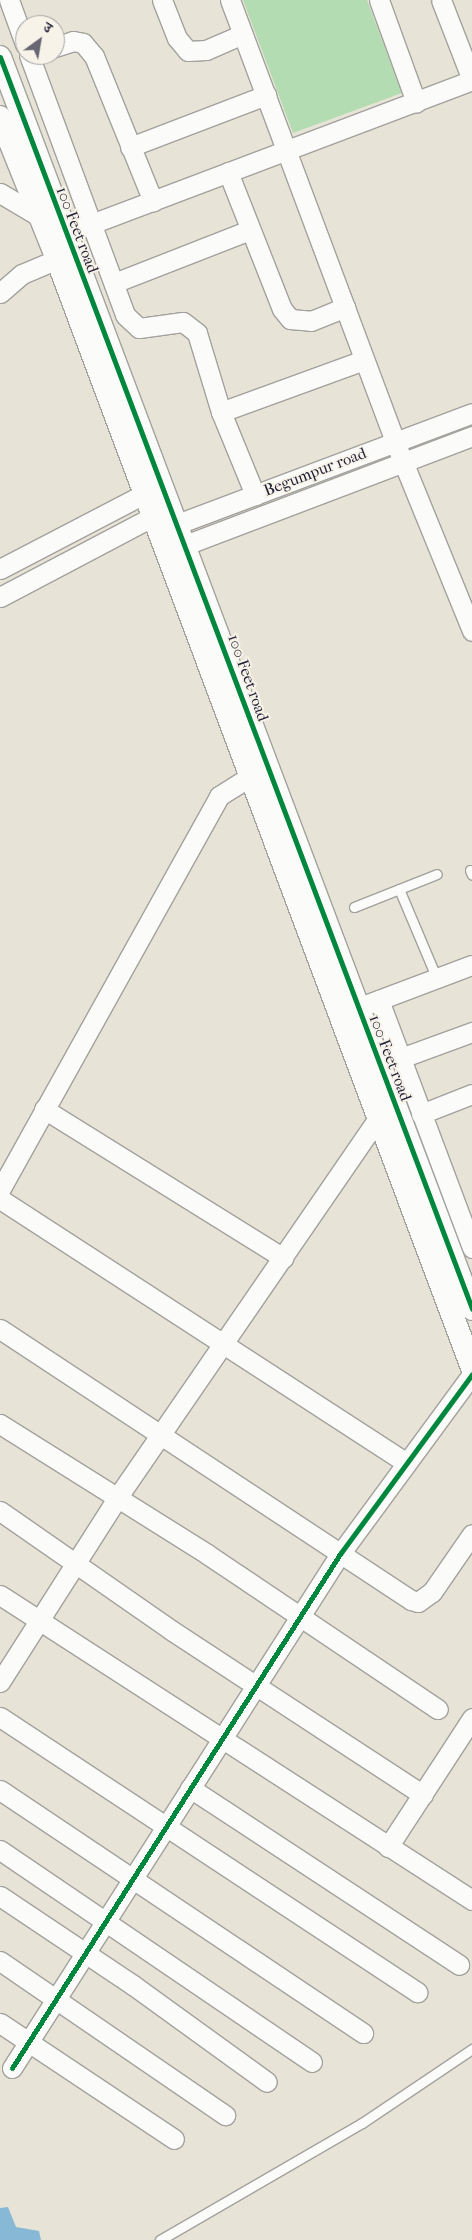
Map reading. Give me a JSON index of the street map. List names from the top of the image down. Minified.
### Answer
{"streets":{"street":["100 Feet road","Begumpur road"]},"crossings":[["100 Feet road","Begumpur road"]],"north":"top right"}
